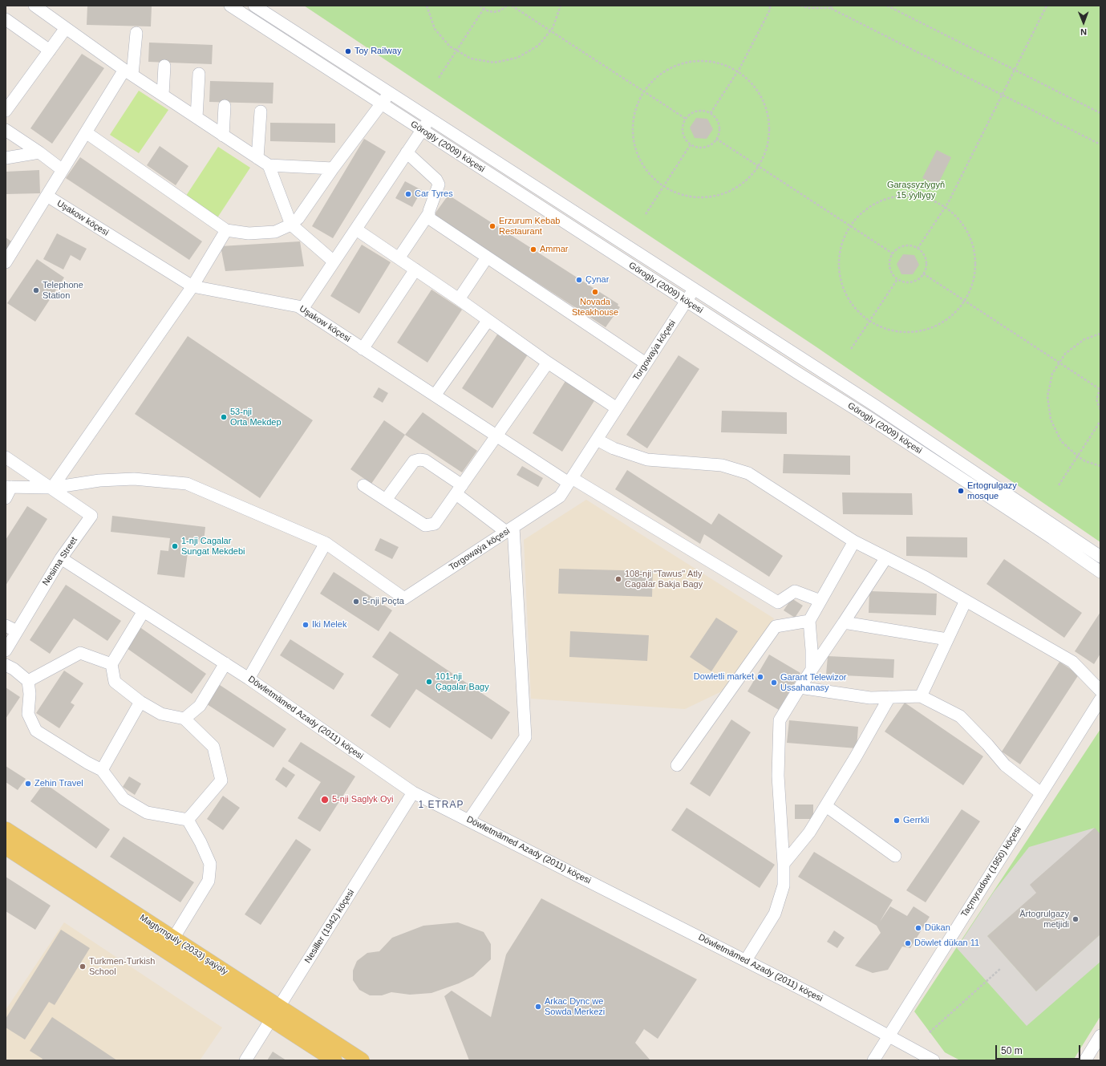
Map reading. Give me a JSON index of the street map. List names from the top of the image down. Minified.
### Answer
{"streets":{"main road":["Magtymguly (2033) şaýoly"],"street":["Görogly (2009) köçesi","Uşakow köçesi","Torgowaýa köçesi","Nesima Street","Döwletmämed Azady (2011) köçesi","Taçmyradow (1950) köçesi","Nesiller (1942) köçesi"]},"crossings":[["Görogly (2009) köçesi","Torgowaýa köçesi"],["Uşakow köçesi","Torgowaýa köçesi"],["Nesima Street","Döwletmämed Azady (2011) köçesi"],["Döwletmämed Azady (2011) köçesi","Taçmyradow (1950) köçesi"],["Döwletmämed Azady (2011) köçesi","Nesiller (1942) köçesi"],["Nesiller (1942) köçesi","Magtymguly (2033) şaýoly"]],"districts":["1 ETRAP"],"parks":["Garaşsyzlygyň 15 ýyllygy"],"places":["Toy Railway","Car Tyres","Erzurum Kebab Restaurant","Ammar","Çynar","Telephone Station","Novada Steakhouse","53-nji Orta Mekdep","Ertogrulgazy mosque","1-nji Cagalar Sungat Mekdebi","108-nji \"Tawus\" Atly Cagalar Bakja Bagy","5-nji Poçta","Iki Melek","Dowletli market","101-nji Çagalar Bagy","Garant Telewizor Ussahanasy","Zehin Travel","5-nji Saglyk Oyi","Gerrkli","Ärtogrulgazy metjidi","Dükan","Döwlet dükan 11","Turkmen-Turkish School","Arkac Dync we Sowda Merkezi"],"scale_bar":"50 m","north":"bottom"}
